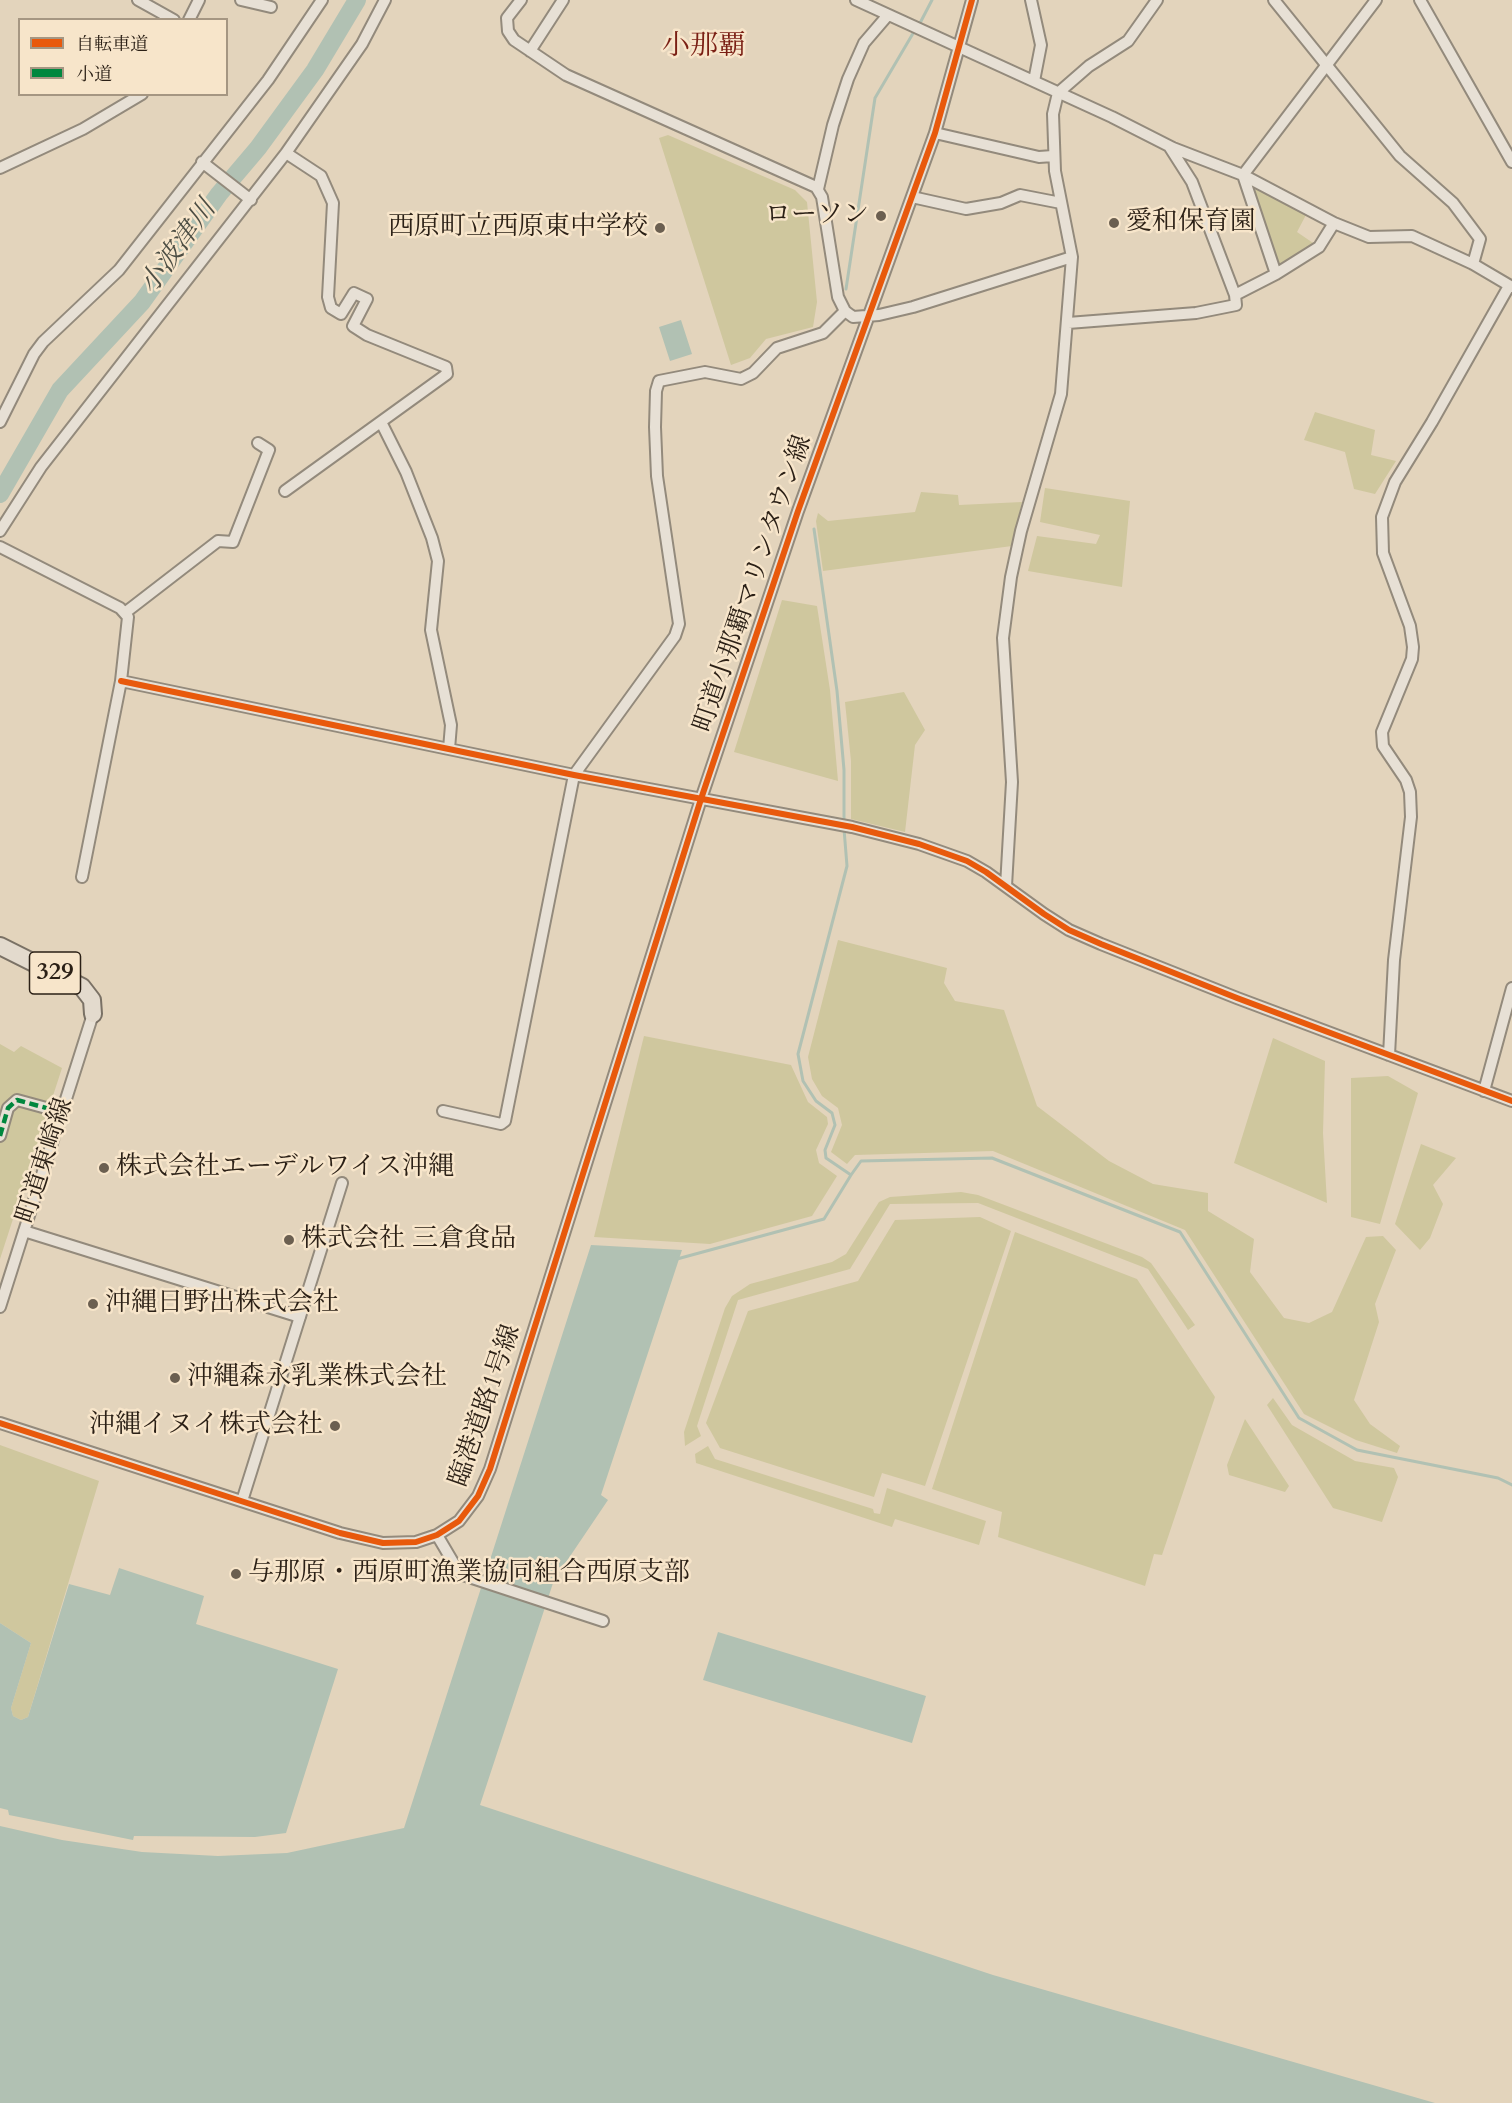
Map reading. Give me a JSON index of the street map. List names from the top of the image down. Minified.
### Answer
{"streets":{"highway":["329"],"street":["町道小那覇マリンタウン線","町道東崎線","臨港道路1号線"]},"crossings":[["町道小那覇マリンタウン線","臨港道路1号線"],["329","町道東崎線"]],"districts":["小那覇"],"water":["小波津川"],"places":["ローソン","愛和保育園","西原町立西原東中学校","株式会社エーデルワイス沖縄","株式会社 三倉食品","沖縄日野出株式会社","沖縄森永乳業株式会社","沖縄イヌイ株式会社","与那原・西原町漁業協同組合西原支部"],"legend":["自転車道","小道"]}
